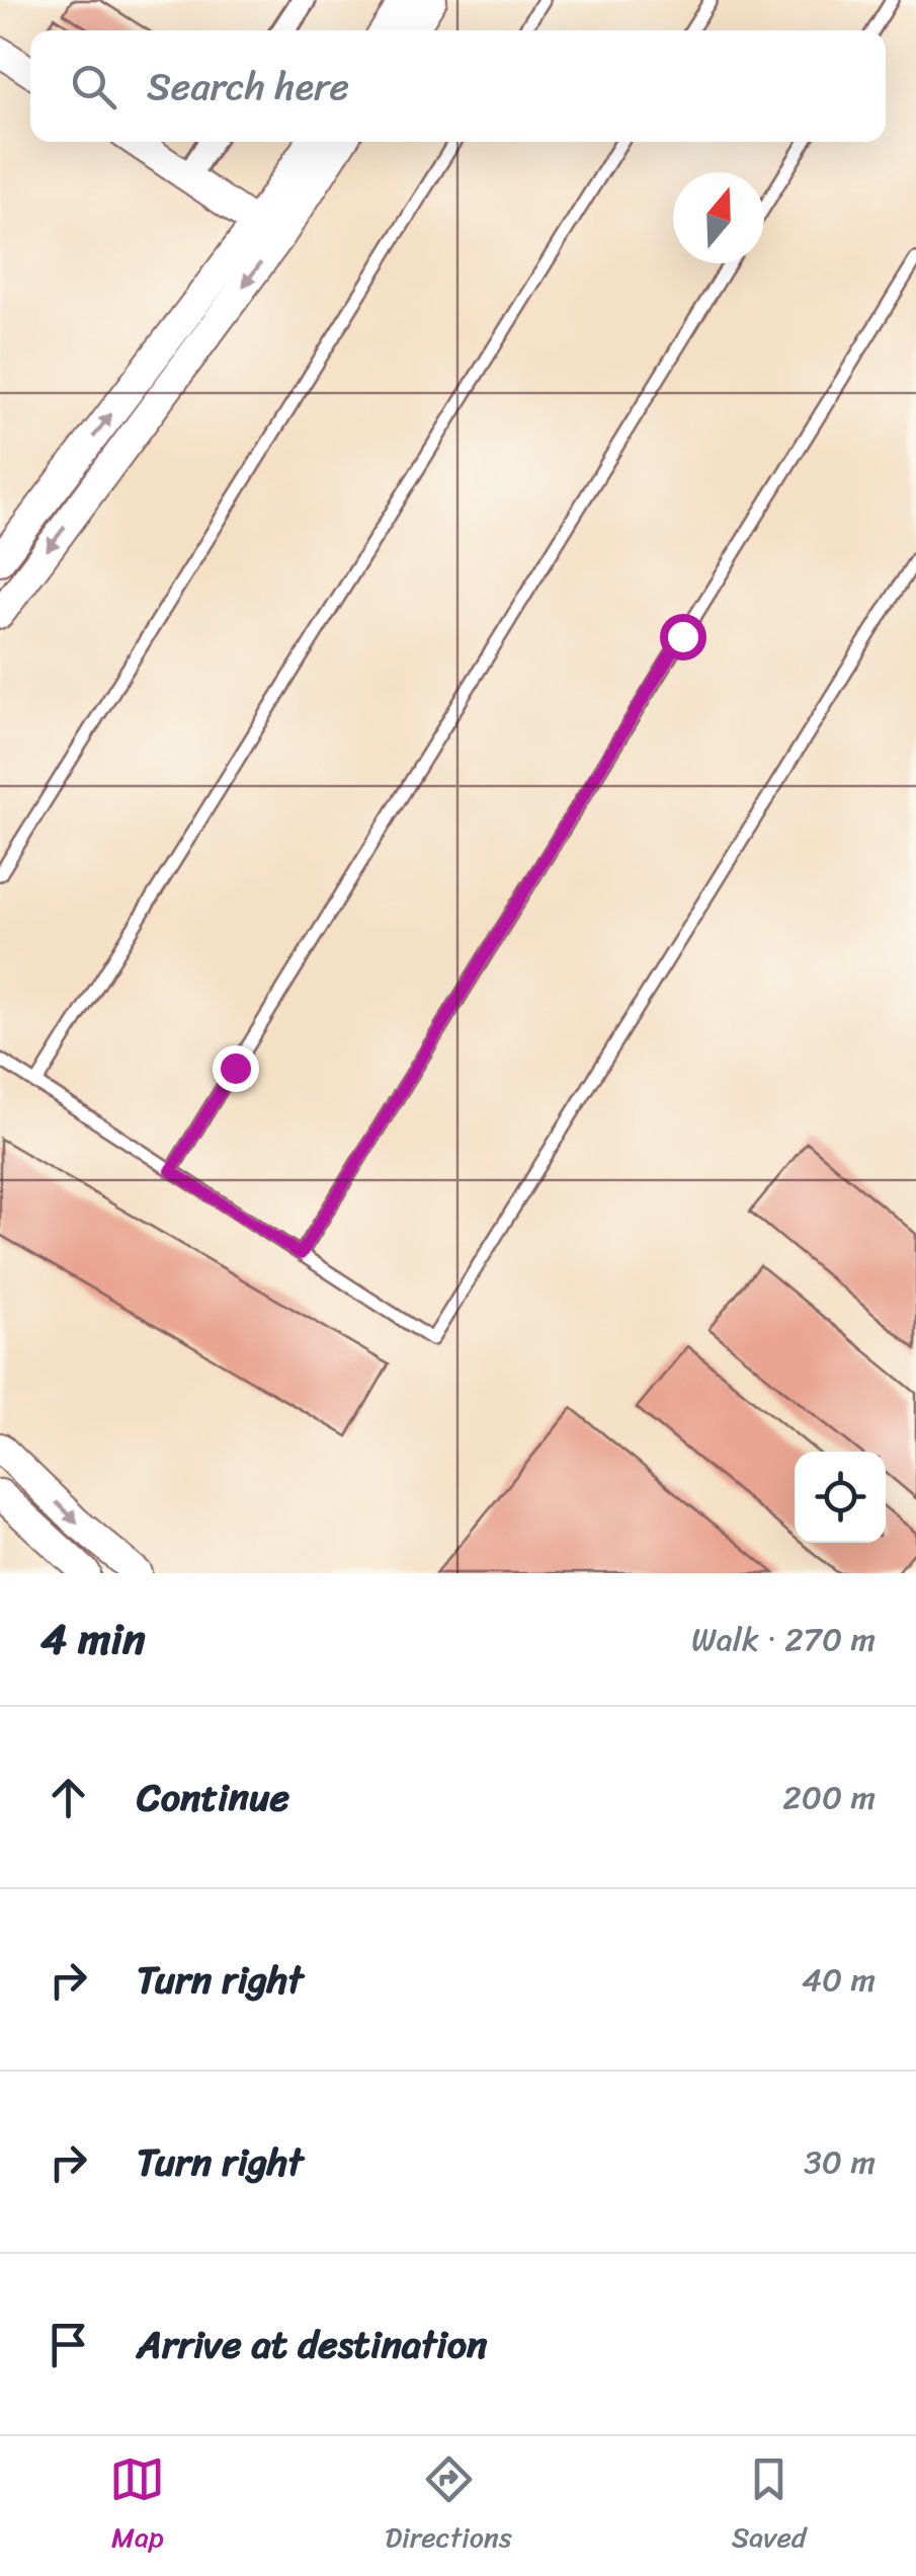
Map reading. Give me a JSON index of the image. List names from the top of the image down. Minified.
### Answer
{"north":"top","page":{"search":"Search here","heading":["4 min","Walk · 270 m"],"list":[["Continue","200 m"],["Turn right","40 m"],["Turn right","30 m"],"Arrive at destination"],"nav":["Map","Directions","Saved"]}}
